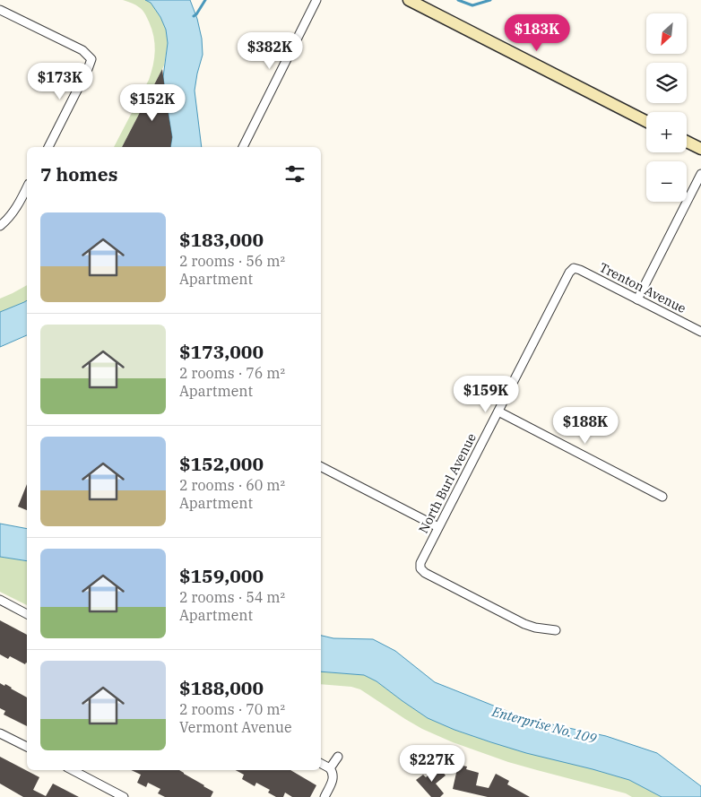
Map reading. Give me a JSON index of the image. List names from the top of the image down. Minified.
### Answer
{"streets":{"street":["Trenton Avenue","North Burl Avenue"]},"crossings":[["Trenton Avenue","North Burl Avenue"]],"water":["Enterprise No. 109"],"north":"bottom left","page":{"map_buttons":["+","−"],"price":["$183K","$382K","$173K","$152K","$159K","$188K","$227K"],"heading":"7 homes","list":[{"name":"$183,000","note":"2 rooms · 56 m² · Apartment"},{"name":"$173,000","note":"2 rooms · 76 m² · Apartment"},{"name":"$152,000","note":"2 rooms · 60 m² · Apartment"},{"name":"$159,000","note":"2 rooms · 54 m² · Apartment"},{"name":"$188,000","note":"2 rooms · 70 m² · Vermont Avenue"}]}}
